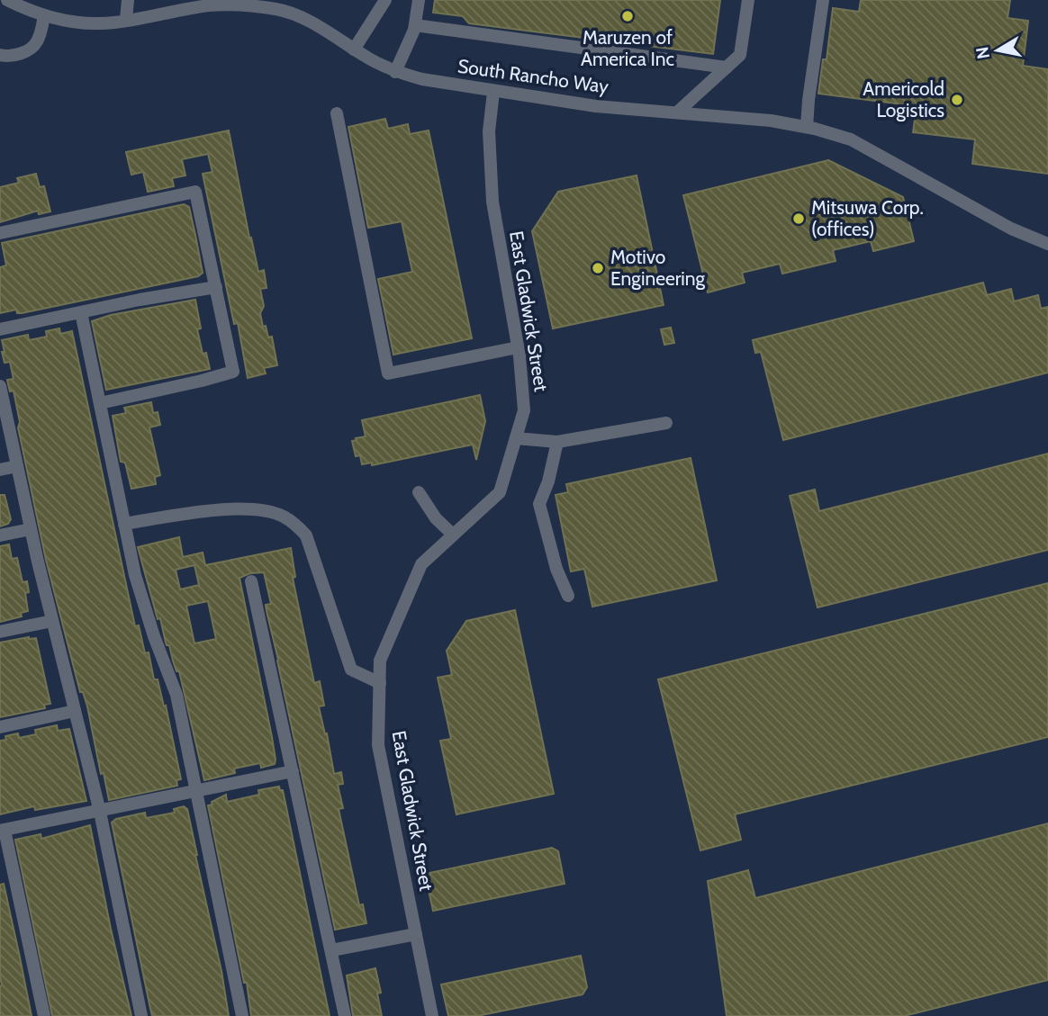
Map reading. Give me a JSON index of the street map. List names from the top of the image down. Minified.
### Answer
{"streets":{"street":["South Rancho Way","East Gladwick Street"]},"crossings":[["South Rancho Way","East Gladwick Street"]],"places":["Maruzen of America Inc","Americold Logistics","Mitsuwa Corp. (offices)","Motivo Engineering"],"north":"left"}
